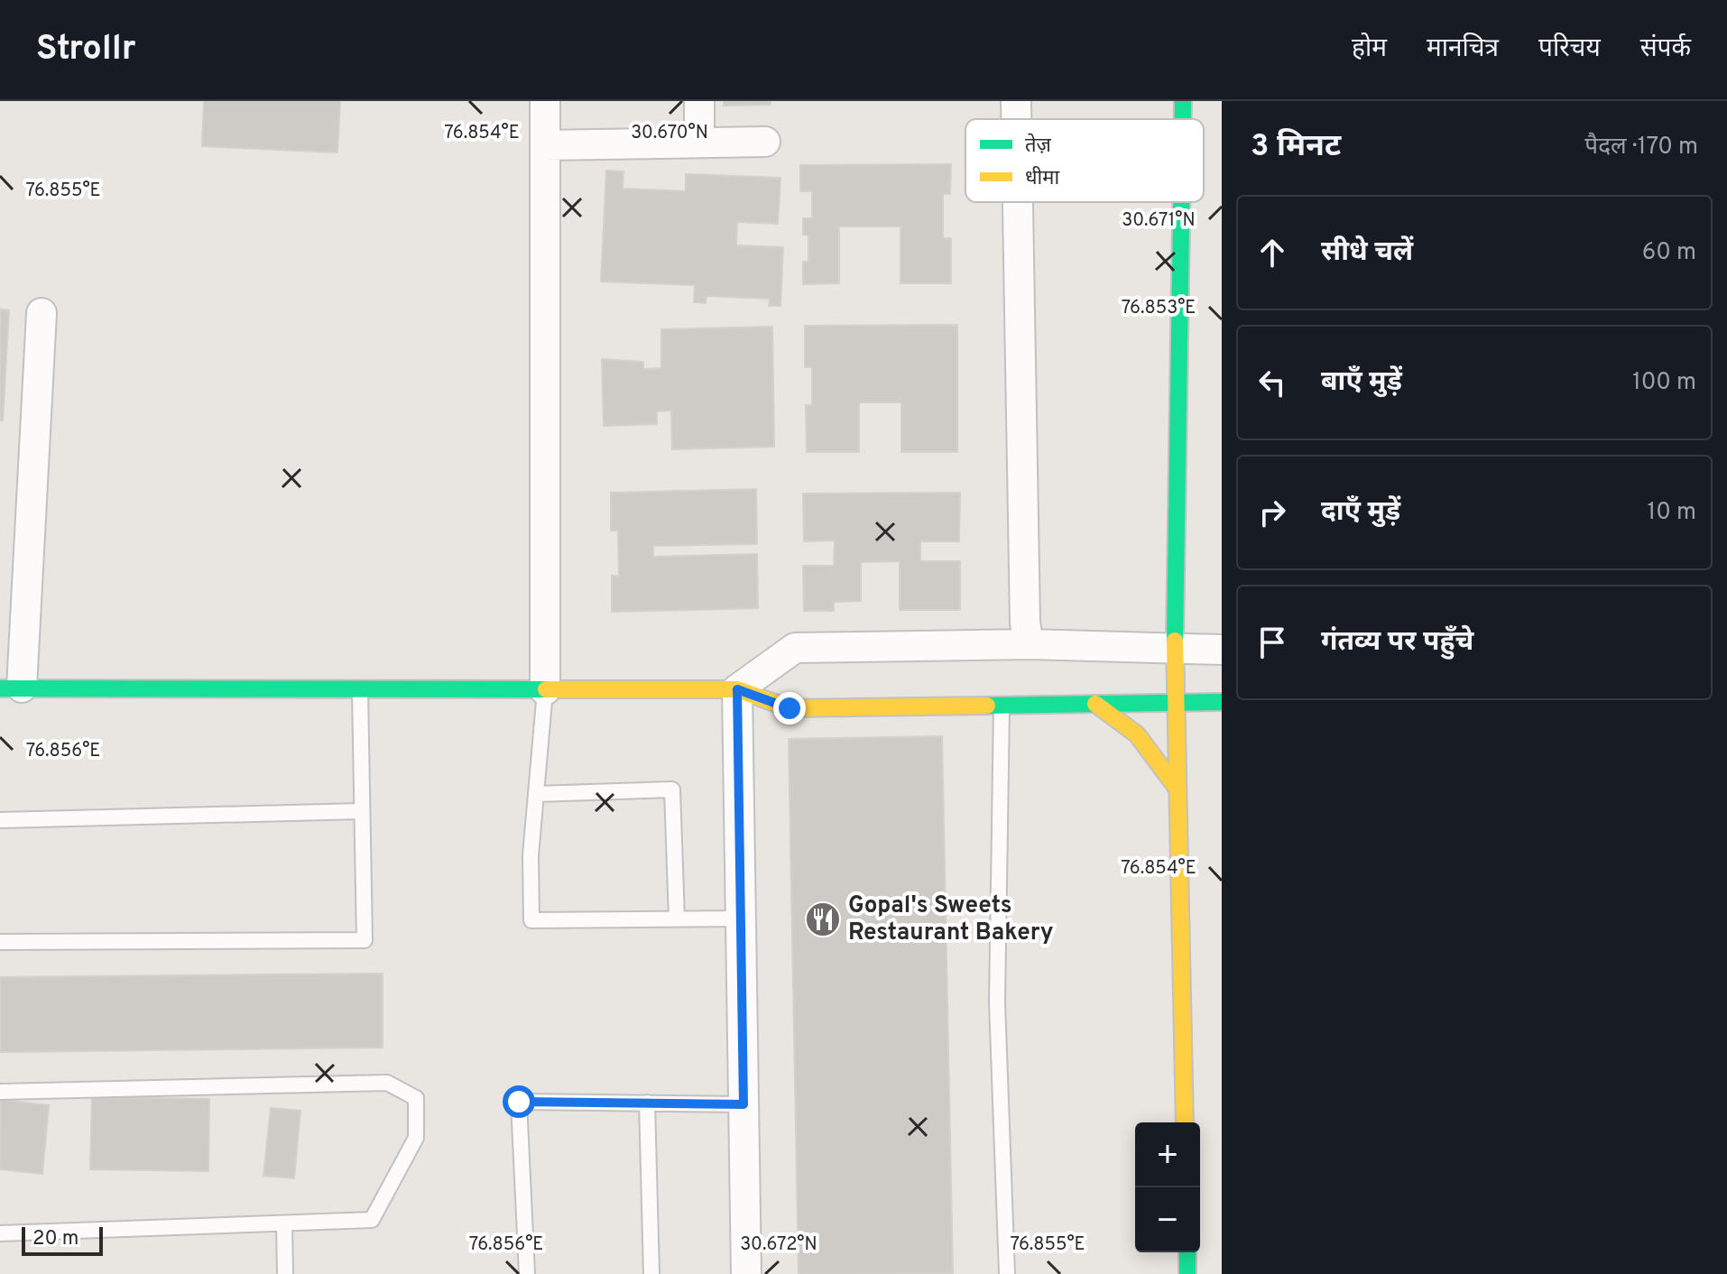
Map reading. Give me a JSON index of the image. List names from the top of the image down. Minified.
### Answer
{"places":{"restaurant":["Gopal's Sweets Restaurant Bakery"]},"legend":["तेज़","धीमा"],"scale_bar":"20 m","page":{"header":"Strollr","nav":["होम","मानचित्र","परिचय","संपर्क"],"heading":["3 मिनट","पैदल · 170 m"],"list":[["सीधे चलें","60 m"],["बाएँ मुड़ें","100 m"],["दाएँ मुड़ें","10 m"],"गंतव्य पर पहुँचे"],"map_buttons":["+","−"],"scale":"20 m"},"coordinates":["30.670°N","76.854°E","76.855°E","30.671°N","76.853°E","76.856°E","30.672°N"]}
